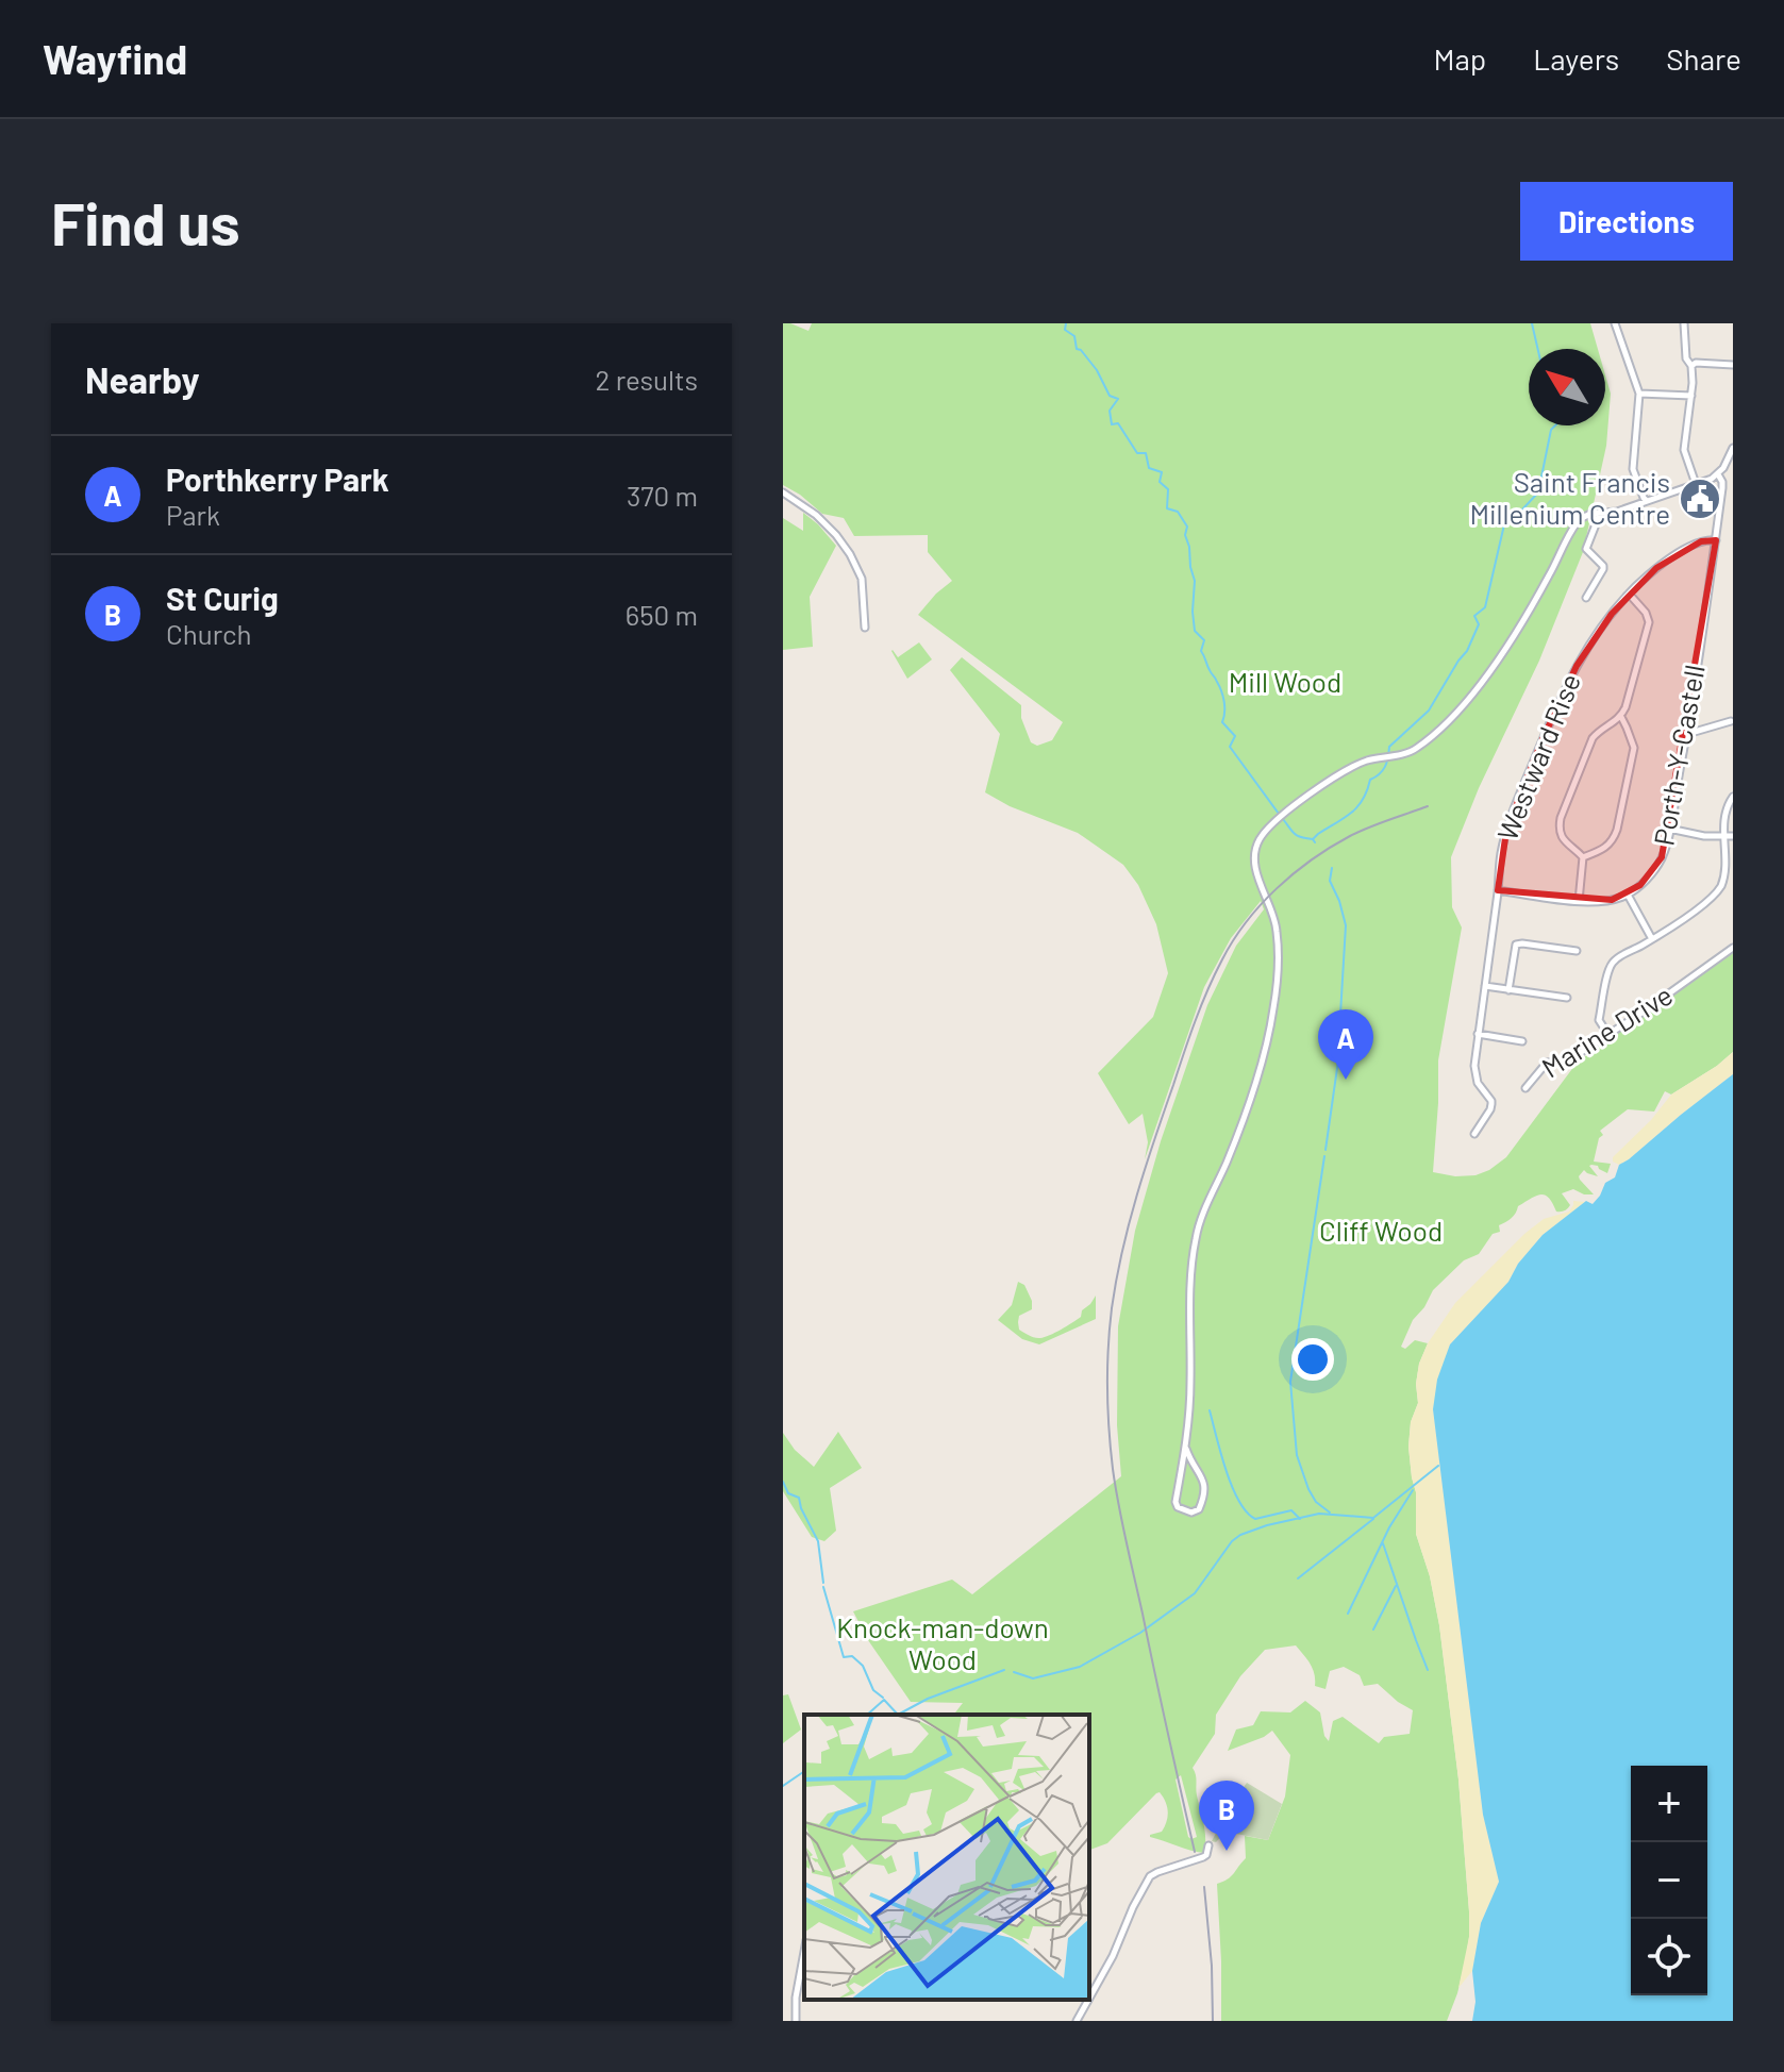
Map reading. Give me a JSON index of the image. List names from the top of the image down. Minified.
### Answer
{"streets":{"street":["Porth-Y-Castell","Westward Rise","Marine Drive"]},"crossings":[["Porth-Y-Castell","Westward Rise"]],"parks":["Mill Wood","Cliff Wood","Knock-man-down Wood"],"places":{"public building":["Saint Francis Millenium Centre"]},"north":"top left","page":{"header":"Wayfind","nav":["Map","Layers","Share"],"buttons":"Directions","title":"Find us","heading":["Nearby","2 results"],"list":[{"mark":"A","name":"Porthkerry Park","note":"Park","value":"370 m"},{"mark":"B","name":"St Curig","note":"Church","value":"650 m"}],"pins":["A","B"],"map_buttons":["+","−"]}}
